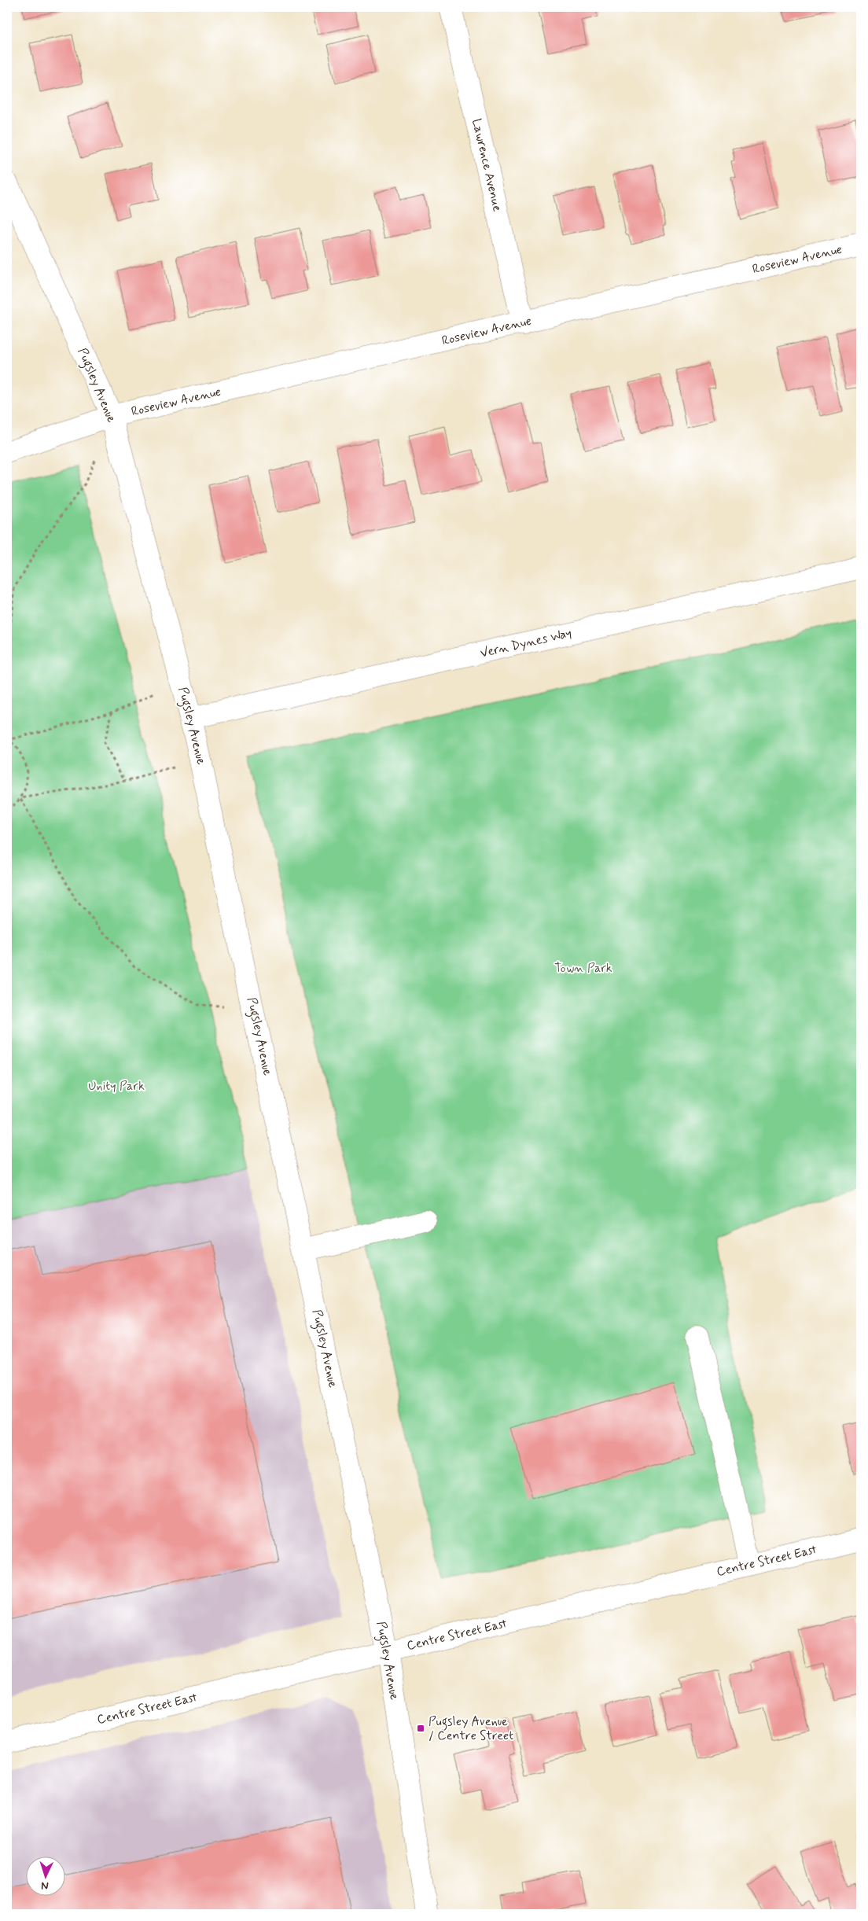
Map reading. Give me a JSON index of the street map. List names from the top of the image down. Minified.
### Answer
{"streets":{"street":["Lawrence Avenue","Roseview Avenue","Pugsley Avenue","Vern Dynes Way","Centre Street East"]},"crossings":[["Lawrence Avenue","Roseview Avenue"],["Roseview Avenue","Pugsley Avenue"],["Pugsley Avenue","Vern Dynes Way"],["Pugsley Avenue","Centre Street East"]],"parks":["Town Park","Unity Park"],"places":{"transit":["Pugsley Avenue / Centre Street"]},"north":"bottom"}
